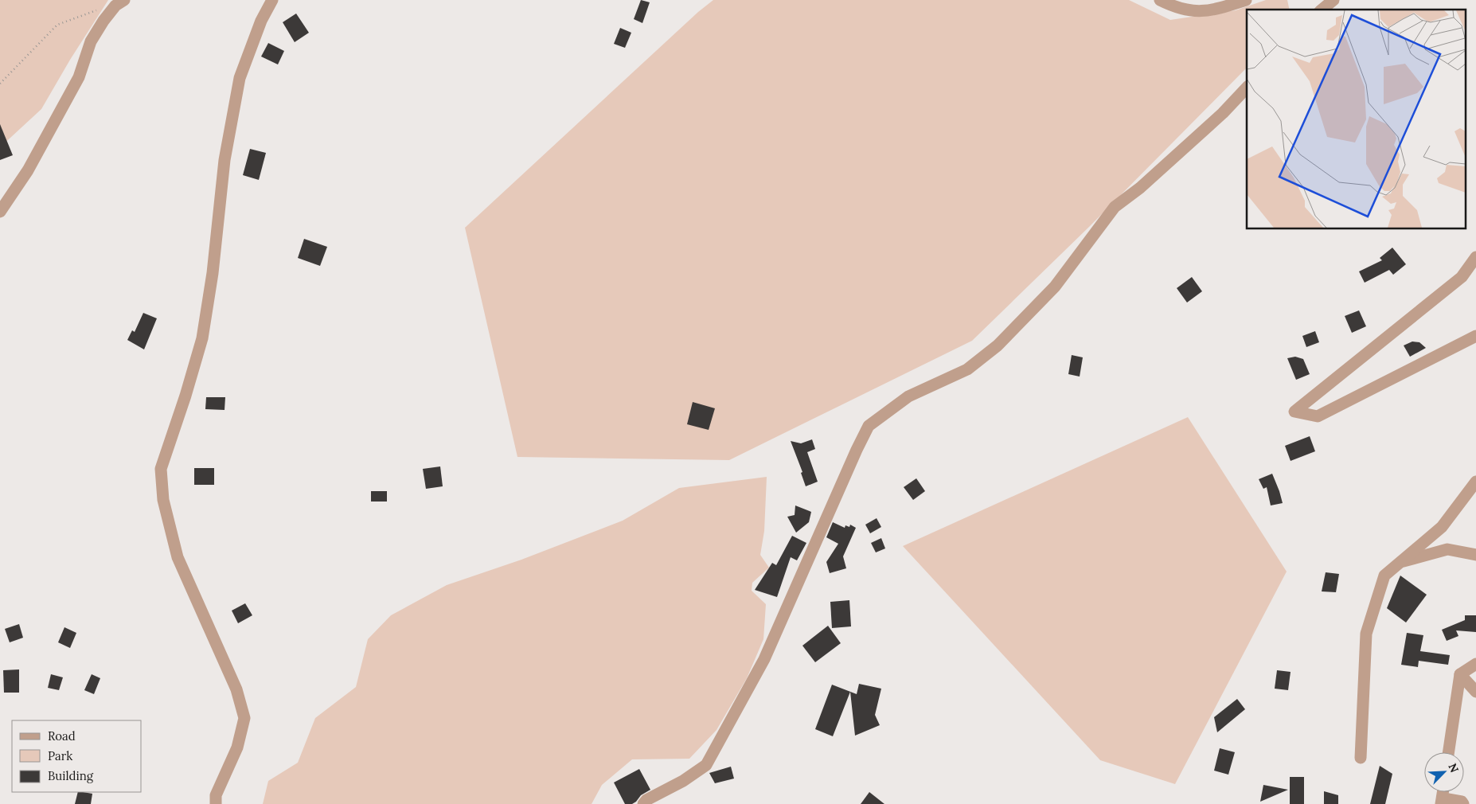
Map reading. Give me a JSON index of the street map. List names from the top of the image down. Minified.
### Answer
{"legend":["Road","Park","Building"],"north":"top right"}
